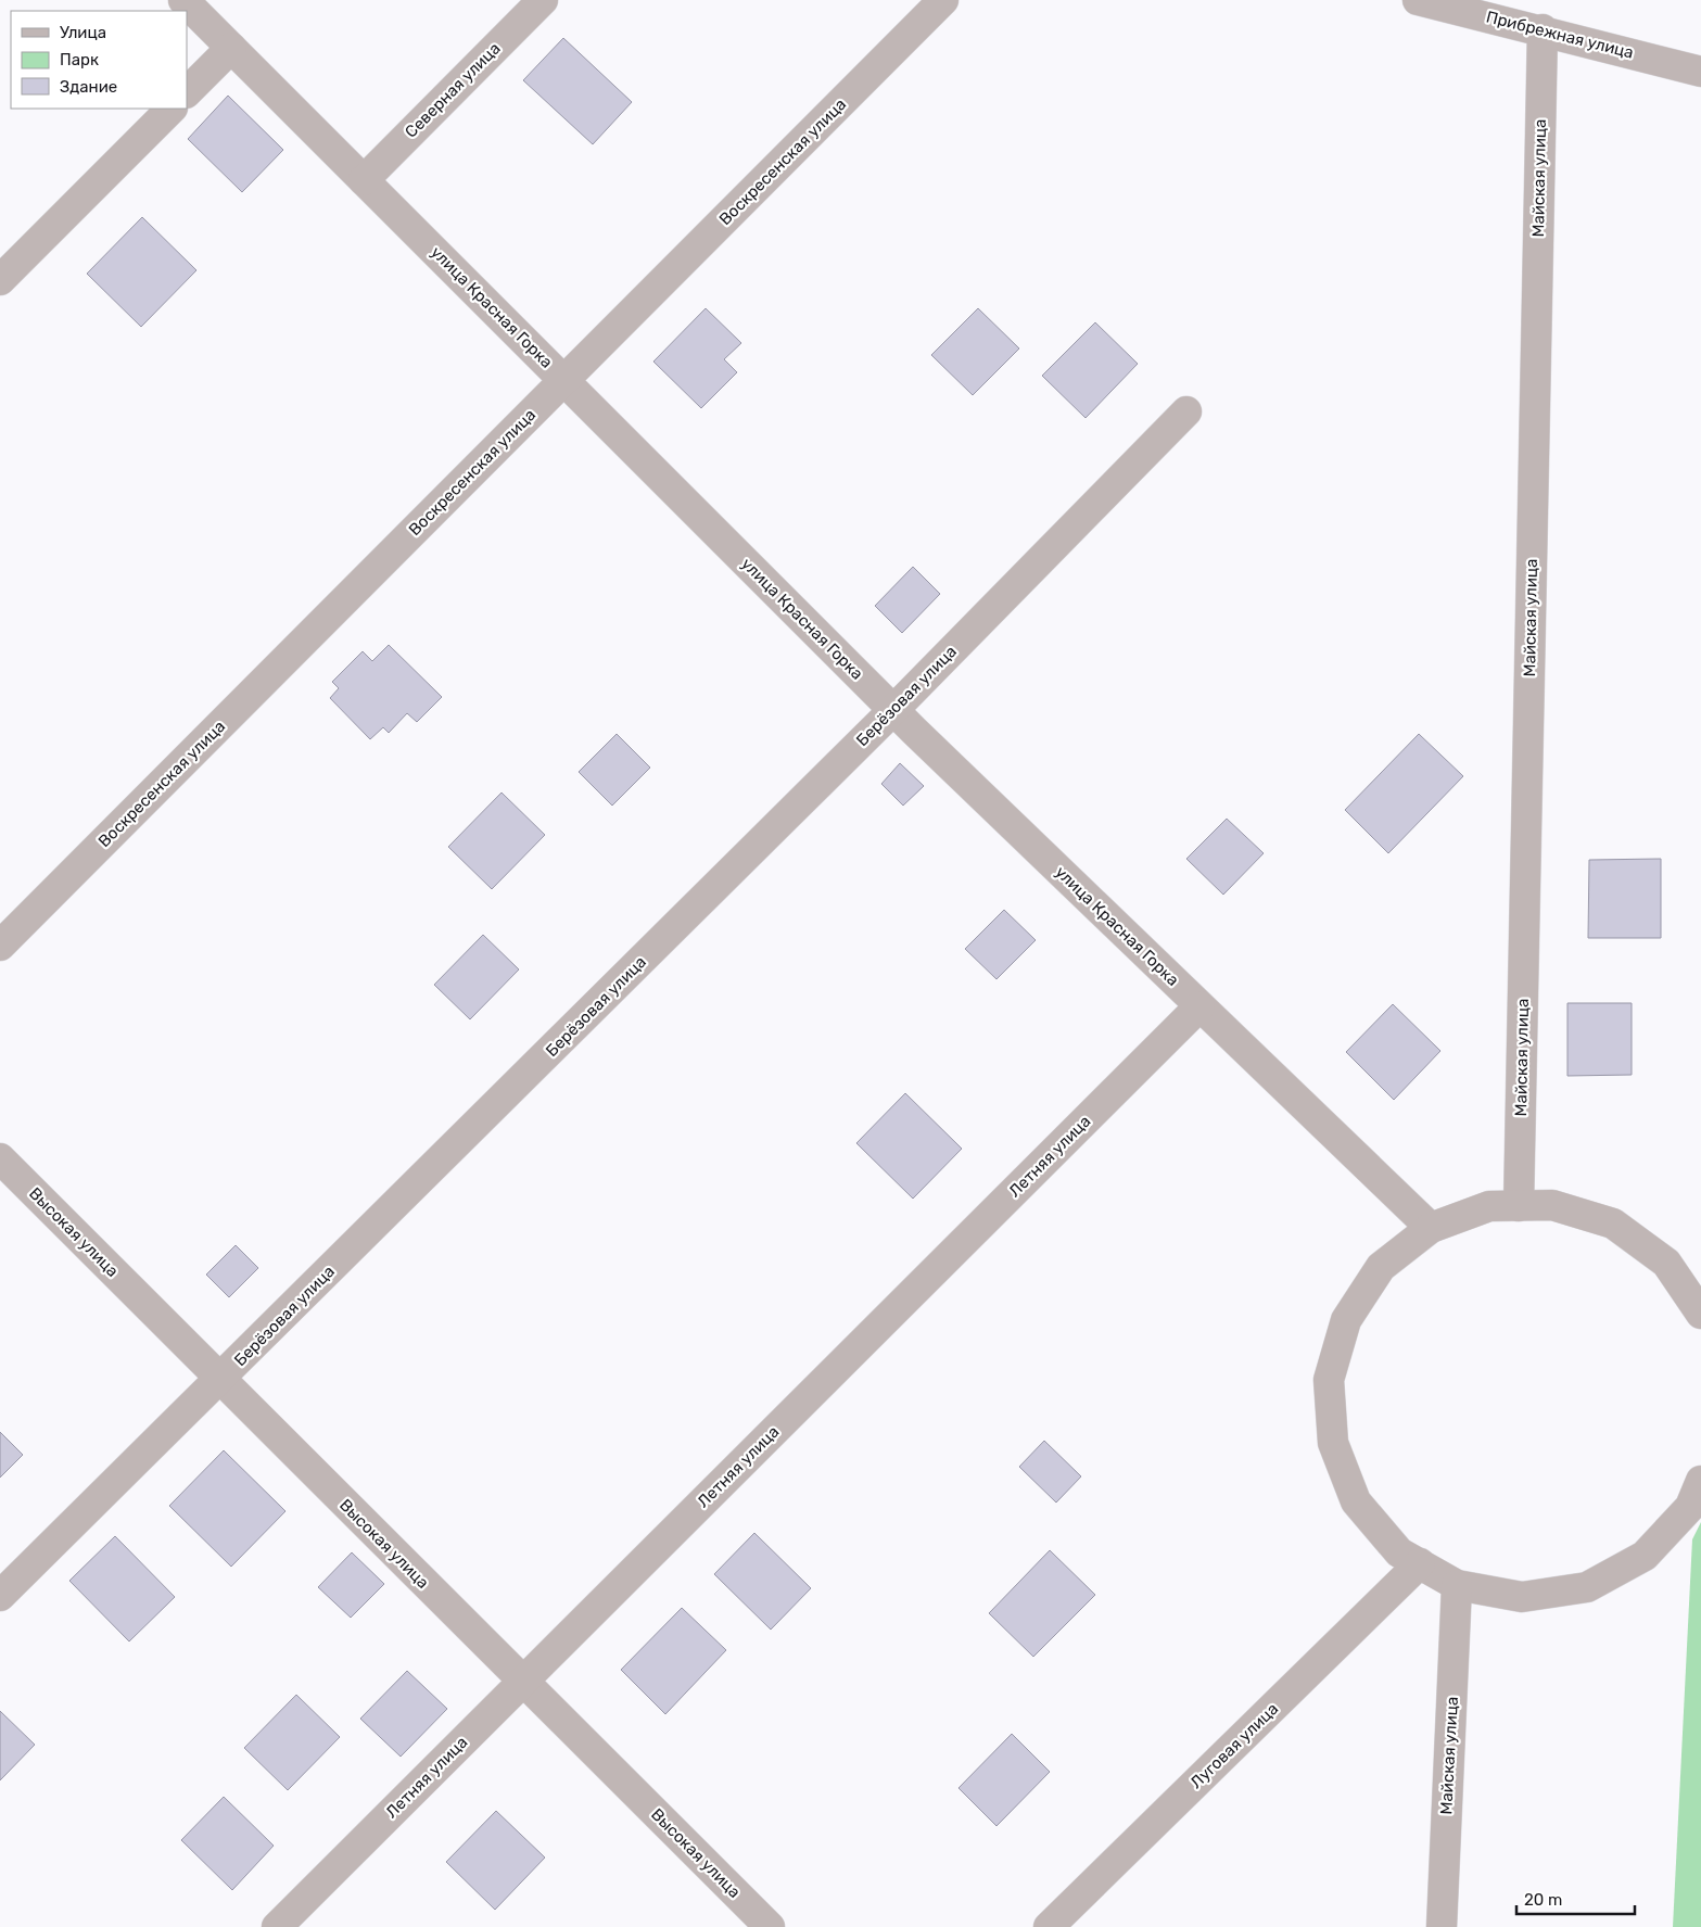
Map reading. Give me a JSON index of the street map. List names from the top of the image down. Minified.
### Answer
{"streets":{"street":["Прибрежная улица","Северная улица","Воскресенская улица","Майская улица","улица Красная Горка","Берёзовая улица","Летняя улица","Высокая улица","Луговая улица"]},"crossings":[["Прибрежная улица","Майская улица"],["Северная улица","улица Красная Горка"],["Воскресенская улица","улица Красная Горка"],["улица Красная Горка","Берёзовая улица"],["улица Красная Горка","Летняя улица"],["Берёзовая улица","Высокая улица"],["Летняя улица","Высокая улица"]],"legend":["Улица","Парк","Здание"],"scale_bar":"20 m"}
